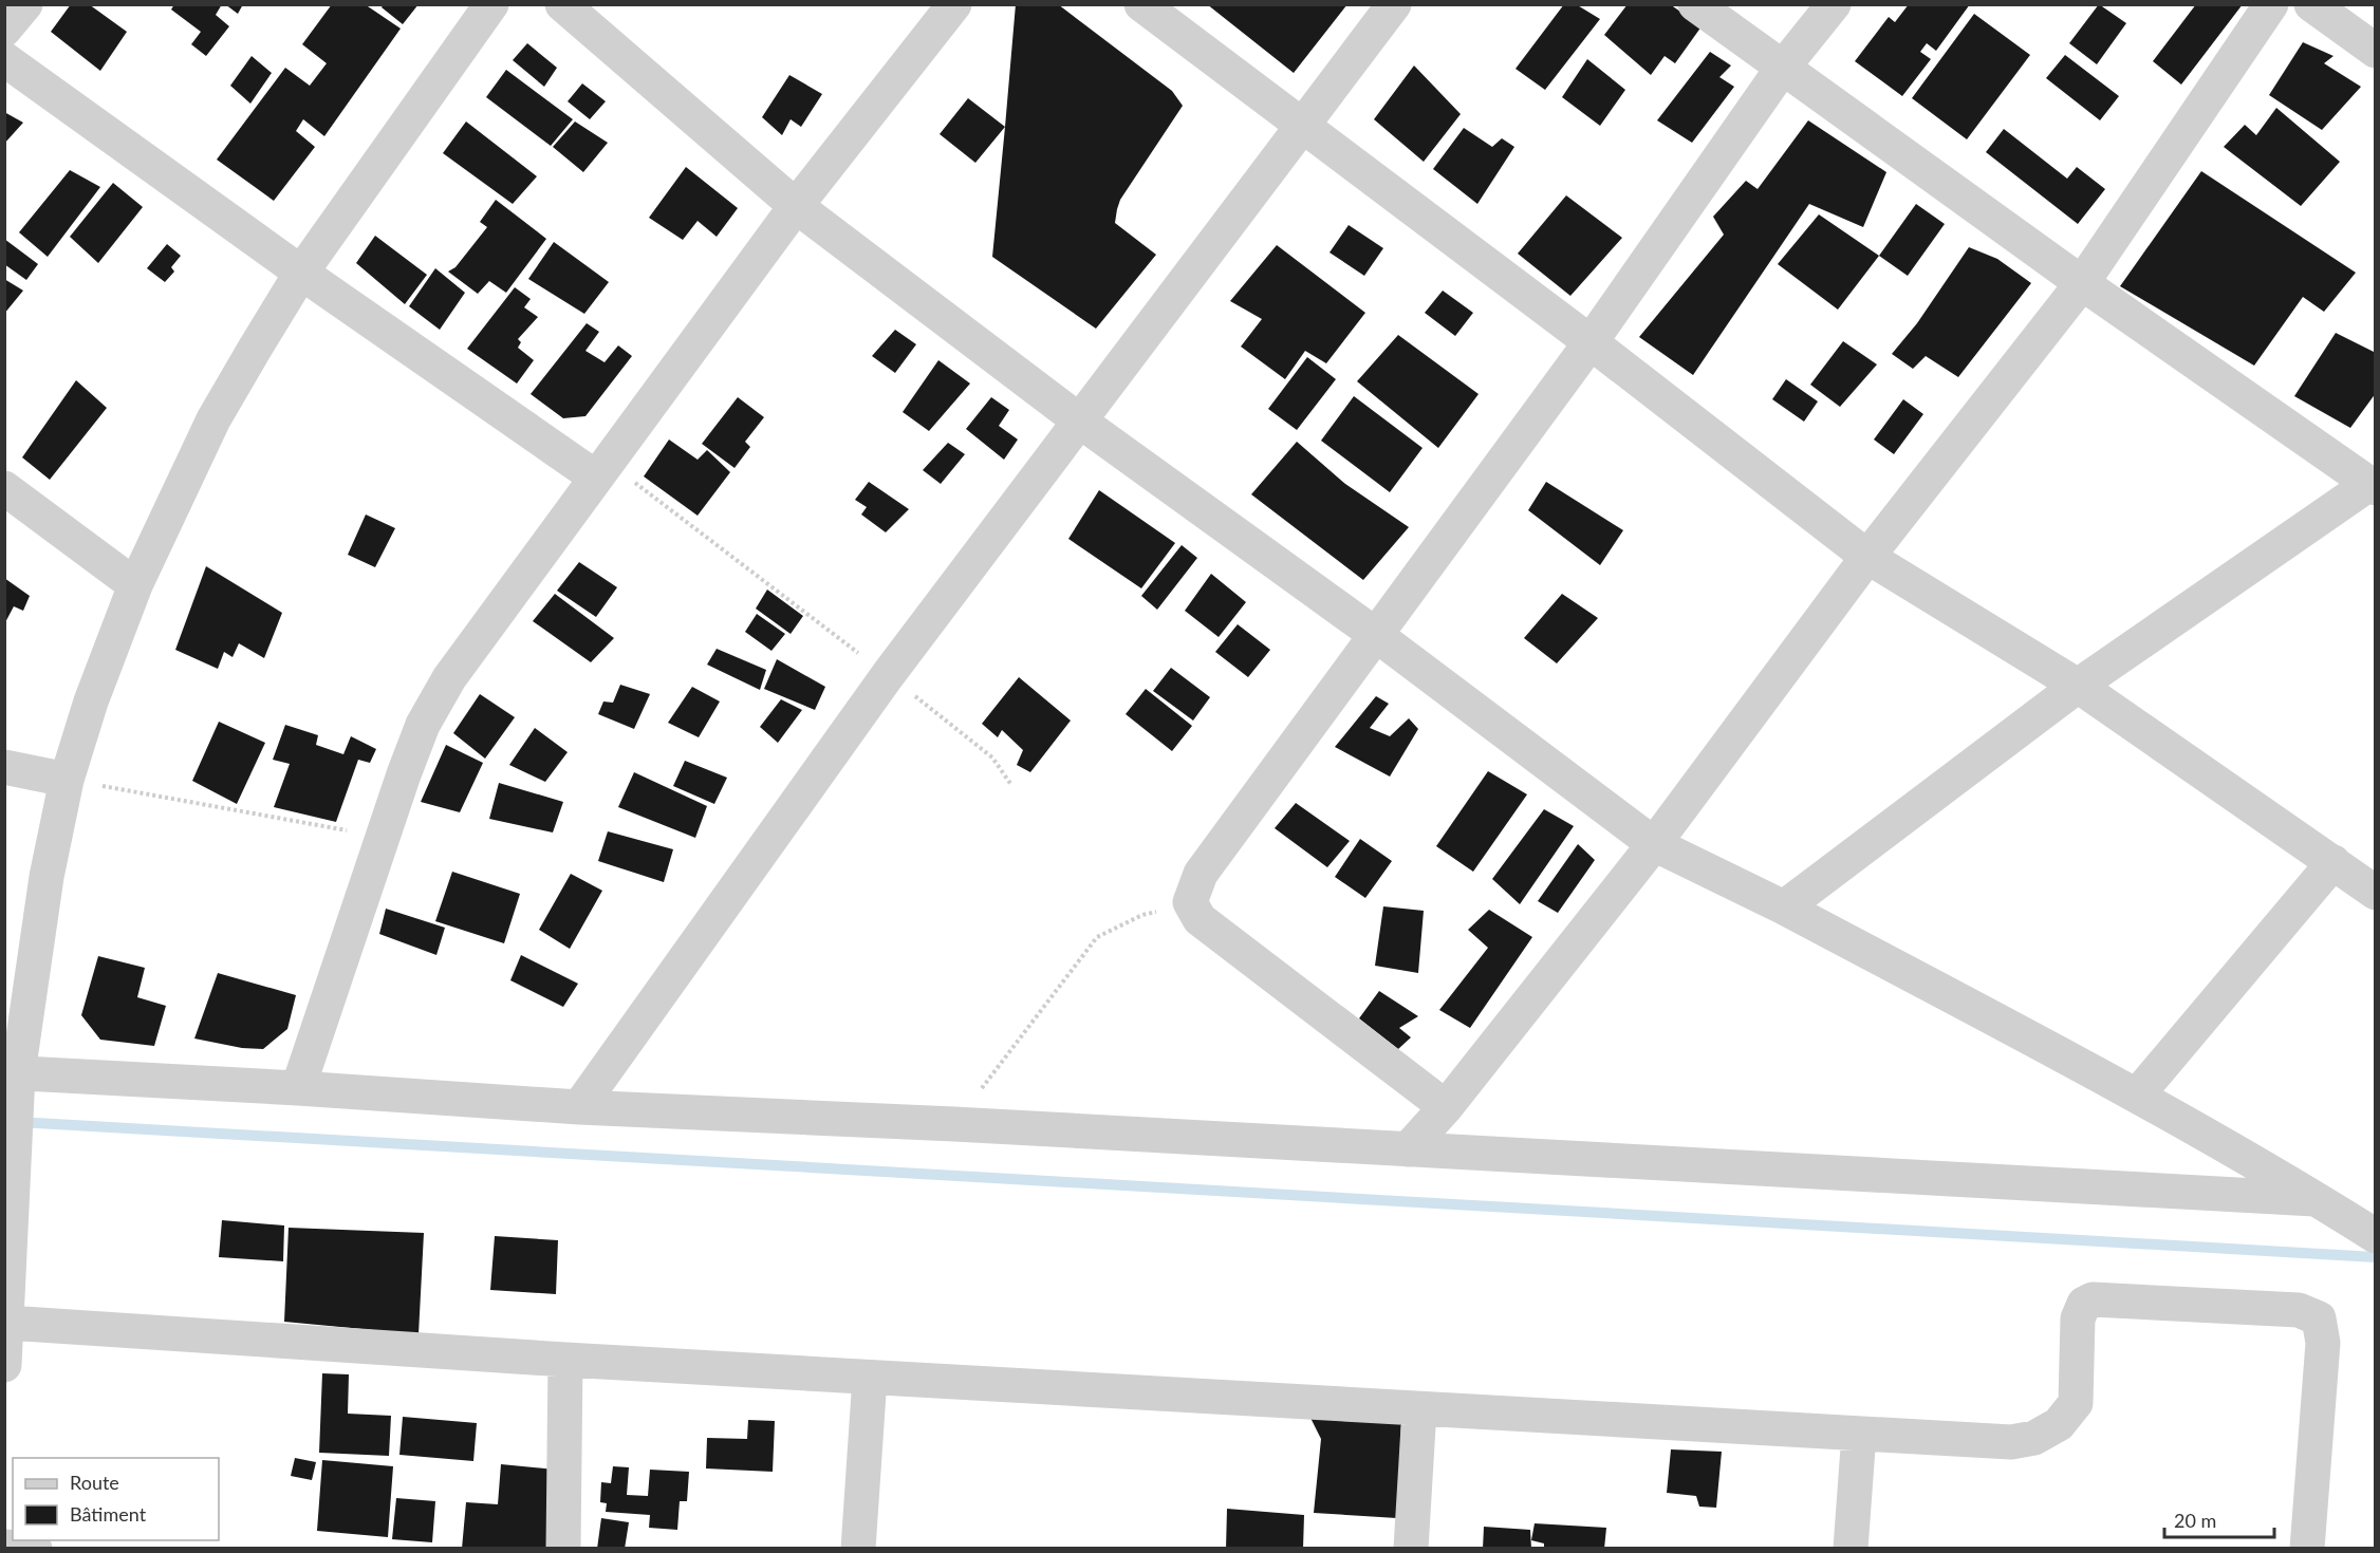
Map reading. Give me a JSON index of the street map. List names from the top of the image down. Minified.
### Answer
{"legend":["Route","Bâtiment"],"scale_bar":"20 m"}
